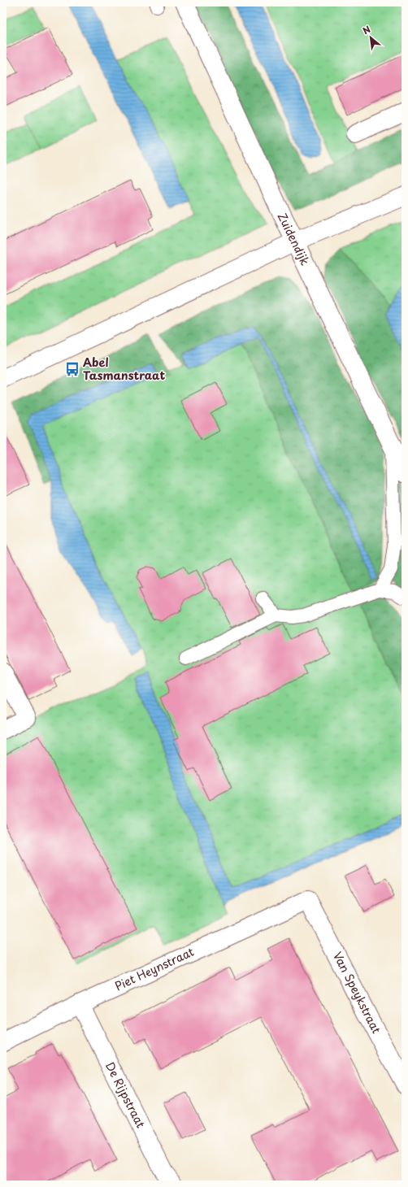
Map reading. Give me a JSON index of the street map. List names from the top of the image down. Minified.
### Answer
{"streets":{"street":["Zuidendijk","Piet Heynstraat","Van Speykstraat","De Rijpstraat"]},"crossings":[["Piet Heynstraat","Van Speykstraat"],["Piet Heynstraat","De Rijpstraat"]],"places":{"bus stop":["Abel Tasmanstraat"]},"north":"top left"}
